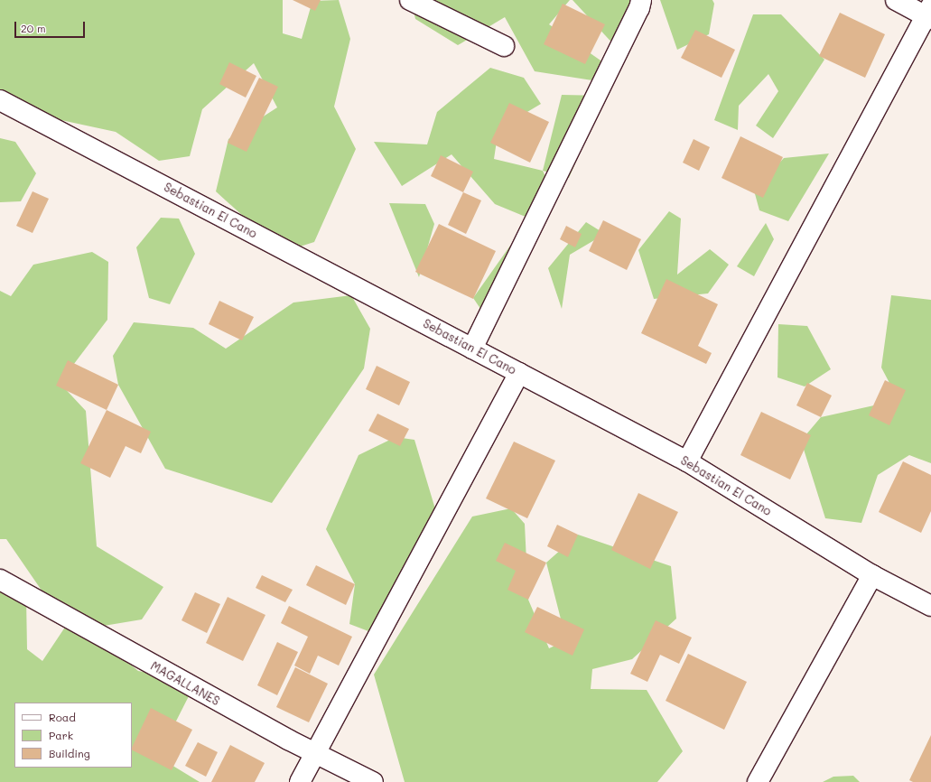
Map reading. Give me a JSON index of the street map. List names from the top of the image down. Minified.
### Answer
{"streets":{"street":["Sebastian El Cano","MAGALLANES"]},"legend":["Road","Park","Building"],"scale_bar":"20 m"}
